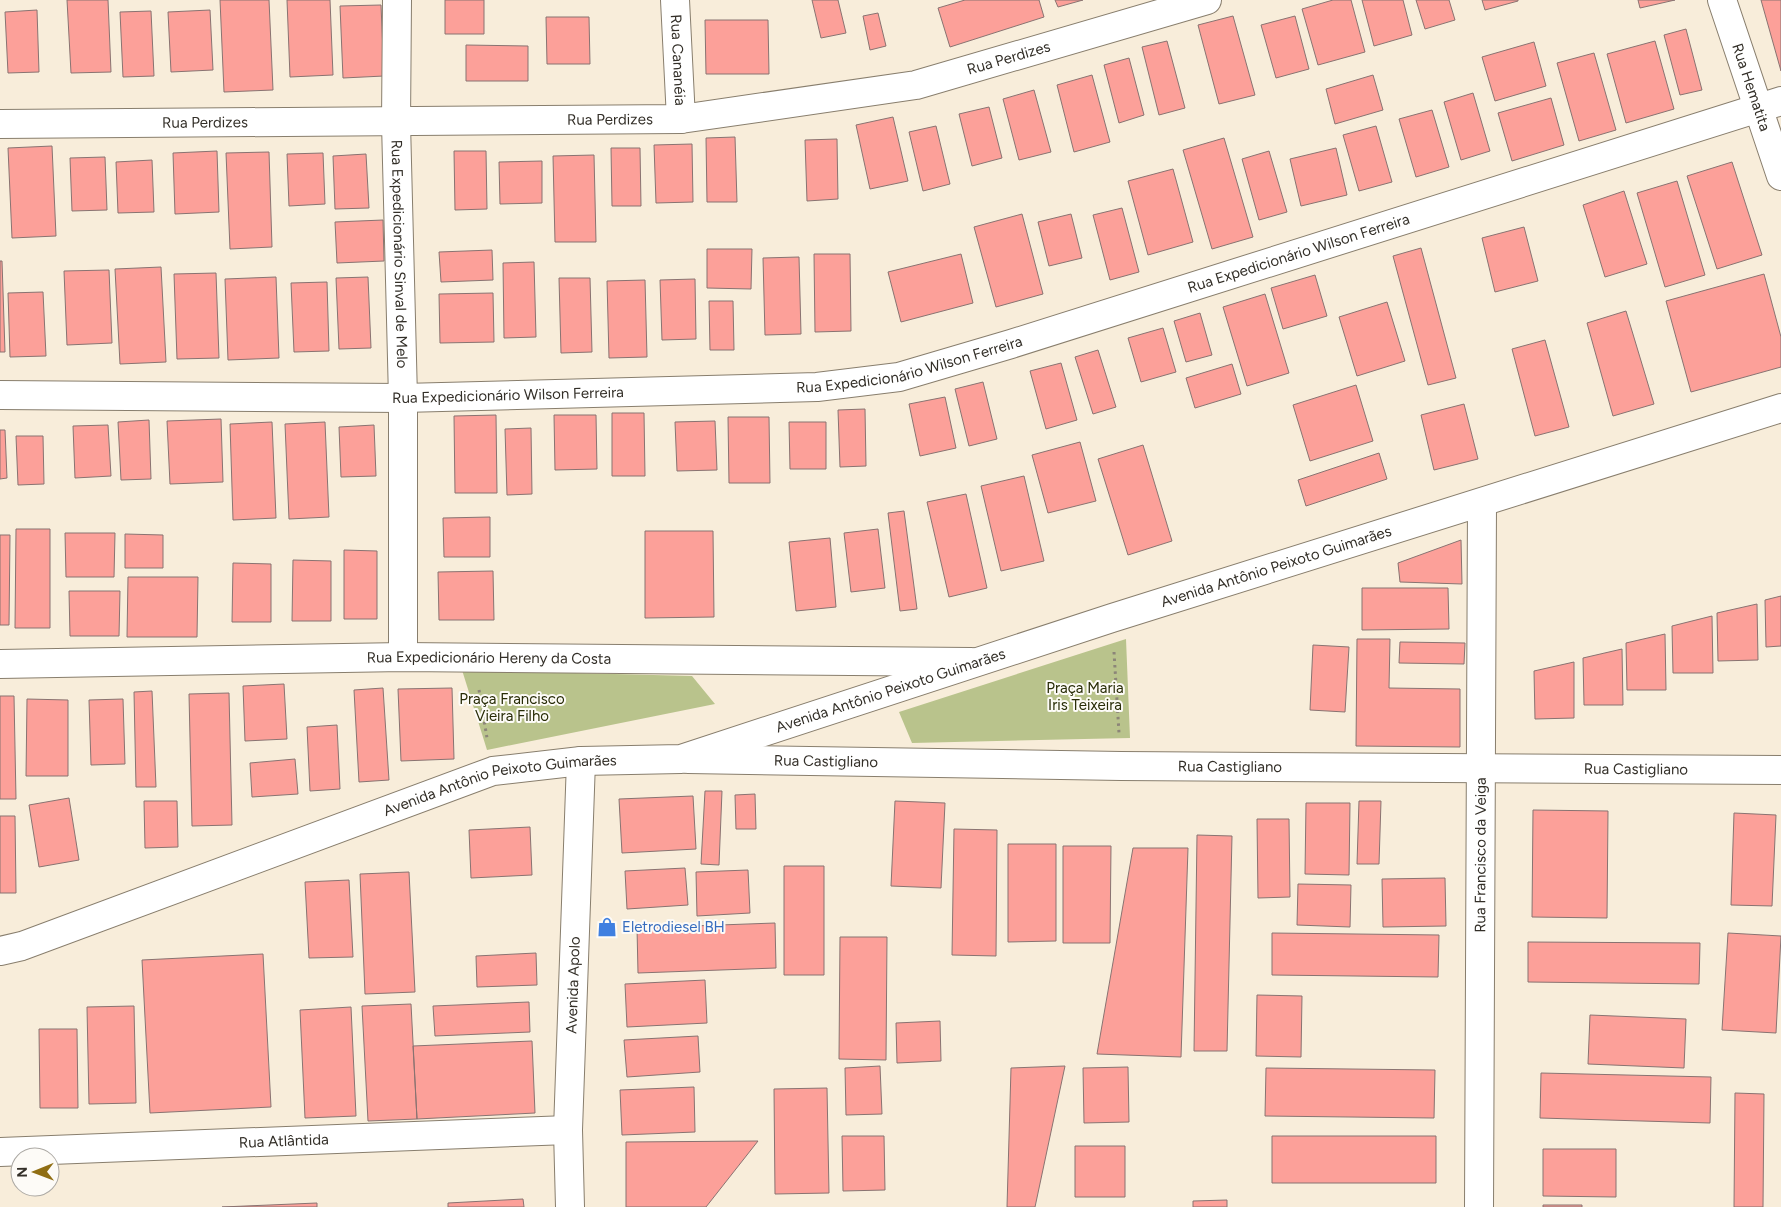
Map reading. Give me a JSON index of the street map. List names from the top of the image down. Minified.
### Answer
{"streets":{"street":["Rua Perdizes","Rua Cananéia","Rua Hematita","Rua Expedicionário Wilson Ferreira","Rua Expedicionário Sinval de Melo","Avenida Antônio Peixoto Guimarães","Rua Expedicionário Hereny da Costa","Rua Castigliano","Rua Francisco da Veiga","Avenida Apolo","Rua Atlântida"]},"crossings":[["Rua Perdizes","Rua Cananéia"],["Rua Perdizes","Rua Expedicionário Sinval de Melo"],["Rua Hematita","Rua Expedicionário Wilson Ferreira"],["Rua Expedicionário Wilson Ferreira","Rua Expedicionário Sinval de Melo"],["Rua Expedicionário Sinval de Melo","Rua Expedicionário Hereny da Costa"],["Avenida Antônio Peixoto Guimarães","Rua Expedicionário Hereny da Costa"],["Avenida Antônio Peixoto Guimarães","Rua Castigliano"],["Avenida Antônio Peixoto Guimarães","Rua Francisco da Veiga"],["Avenida Antônio Peixoto Guimarães","Avenida Apolo"],["Rua Castigliano","Rua Francisco da Veiga"],["Avenida Apolo","Rua Atlântida"]],"parks":["Praça Maria Iris Teixeira","Praça Francisco Vieira Filho"],"places":{"shop":["Eletrodiesel BH"]},"north":"left"}
